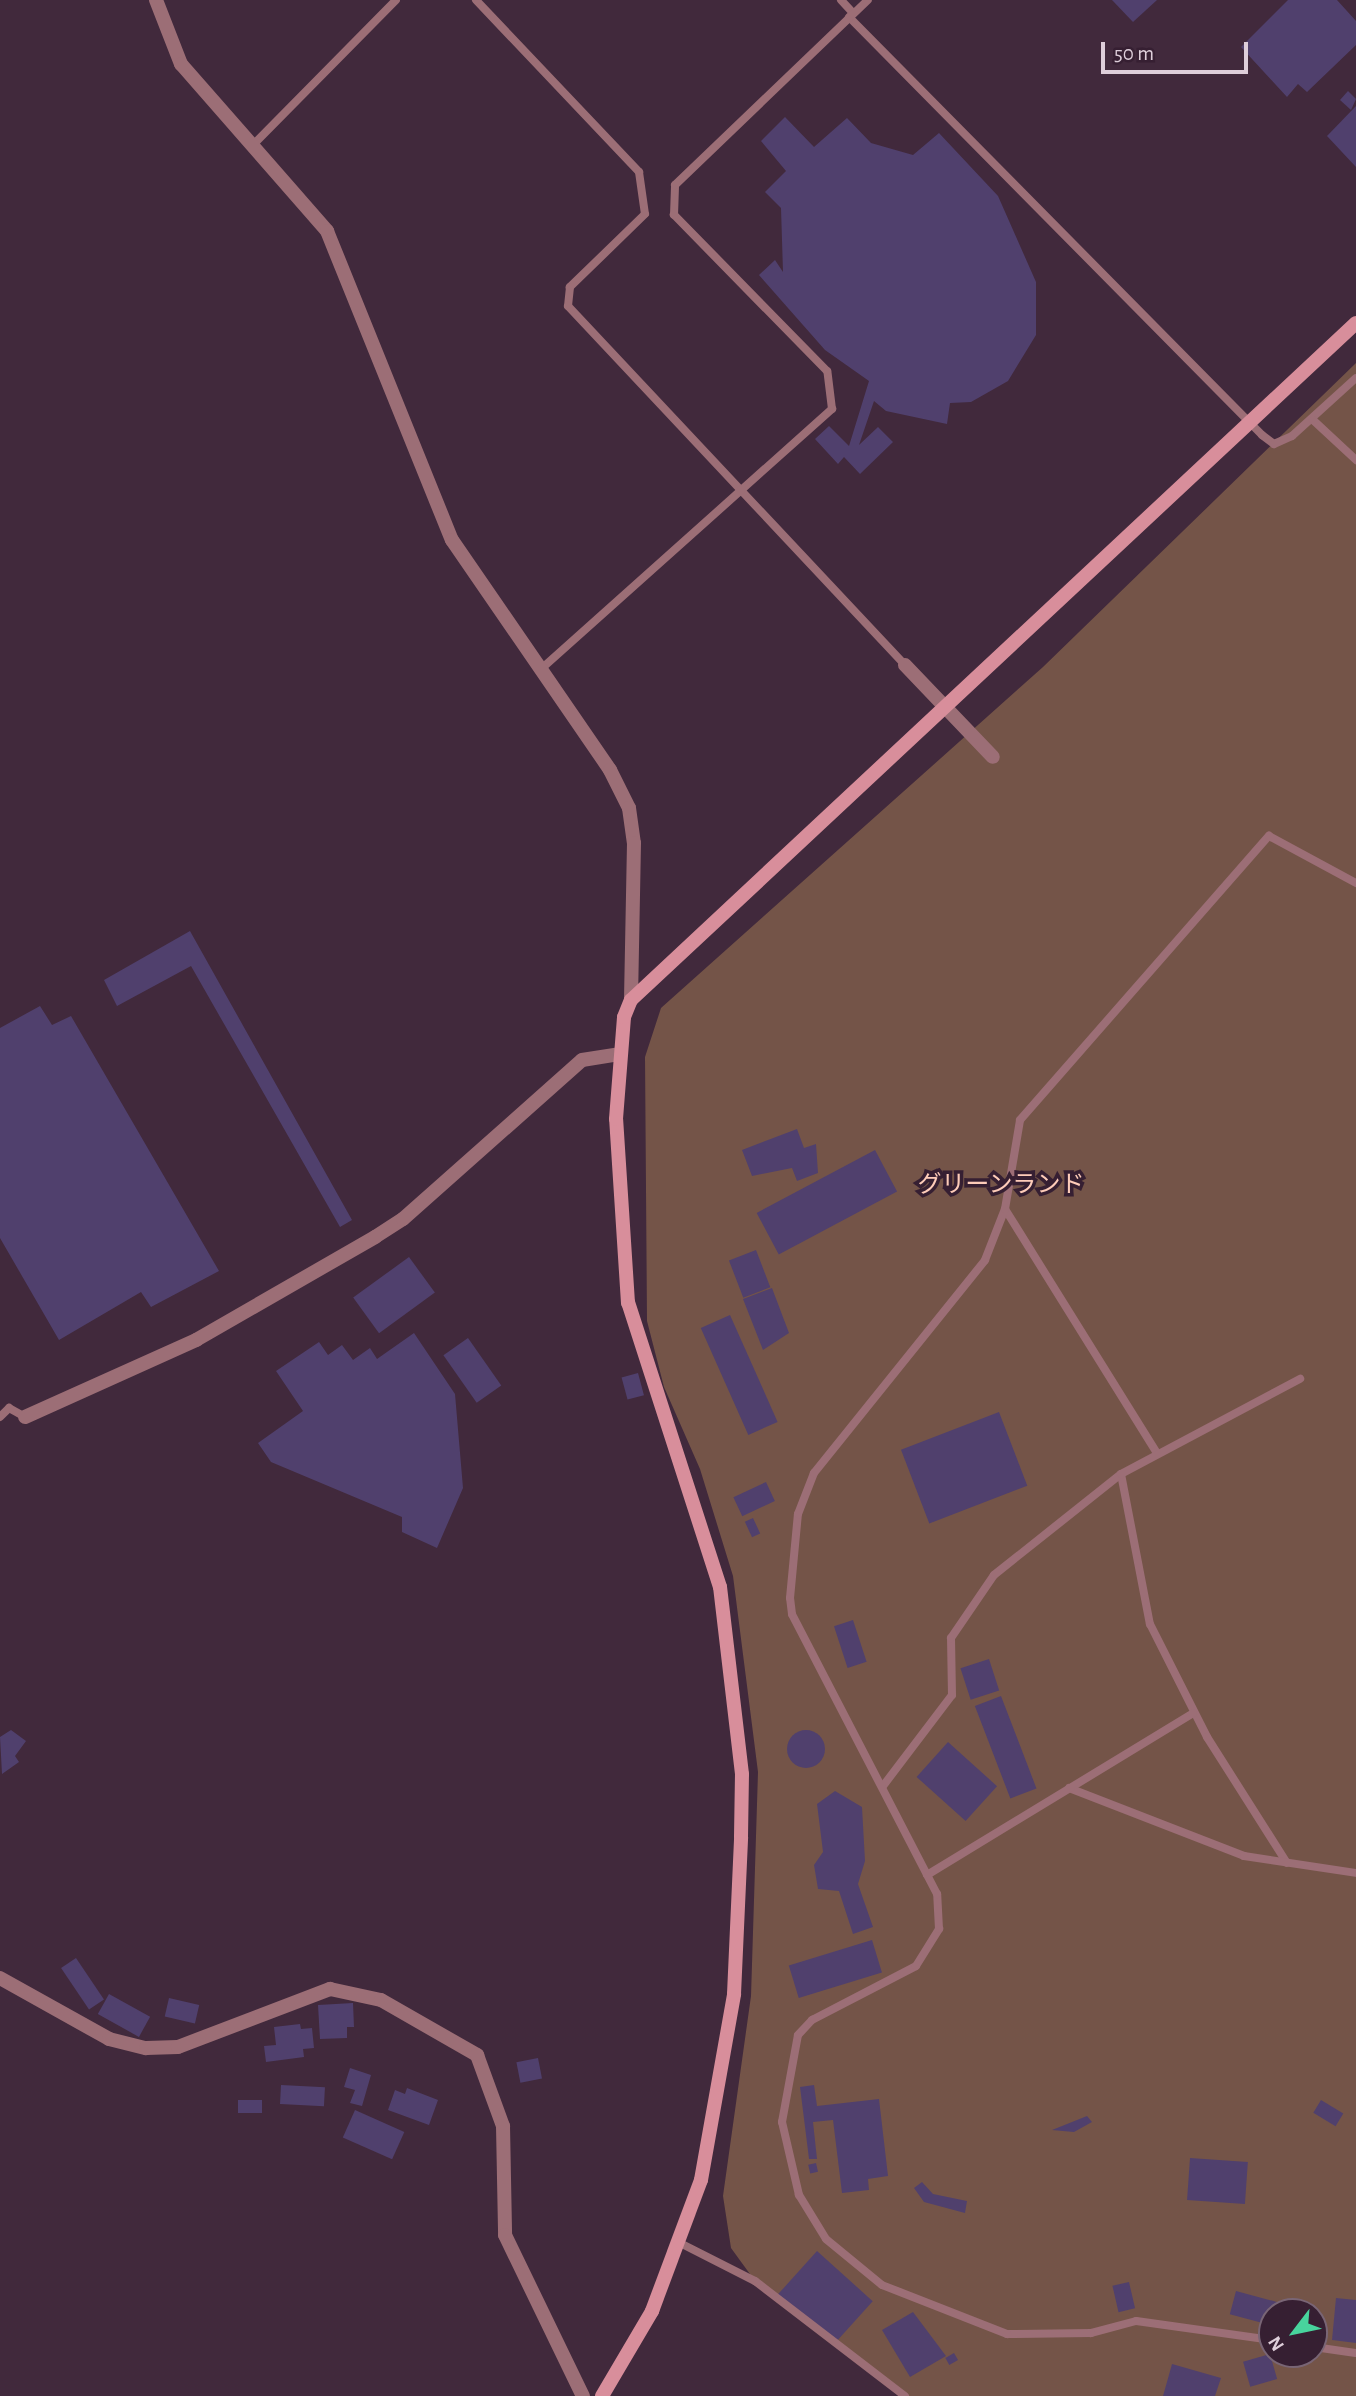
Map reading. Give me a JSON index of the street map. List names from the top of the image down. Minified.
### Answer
{"parks":["グリーンランド"],"scale_bar":"50 m","north":"bottom left"}
